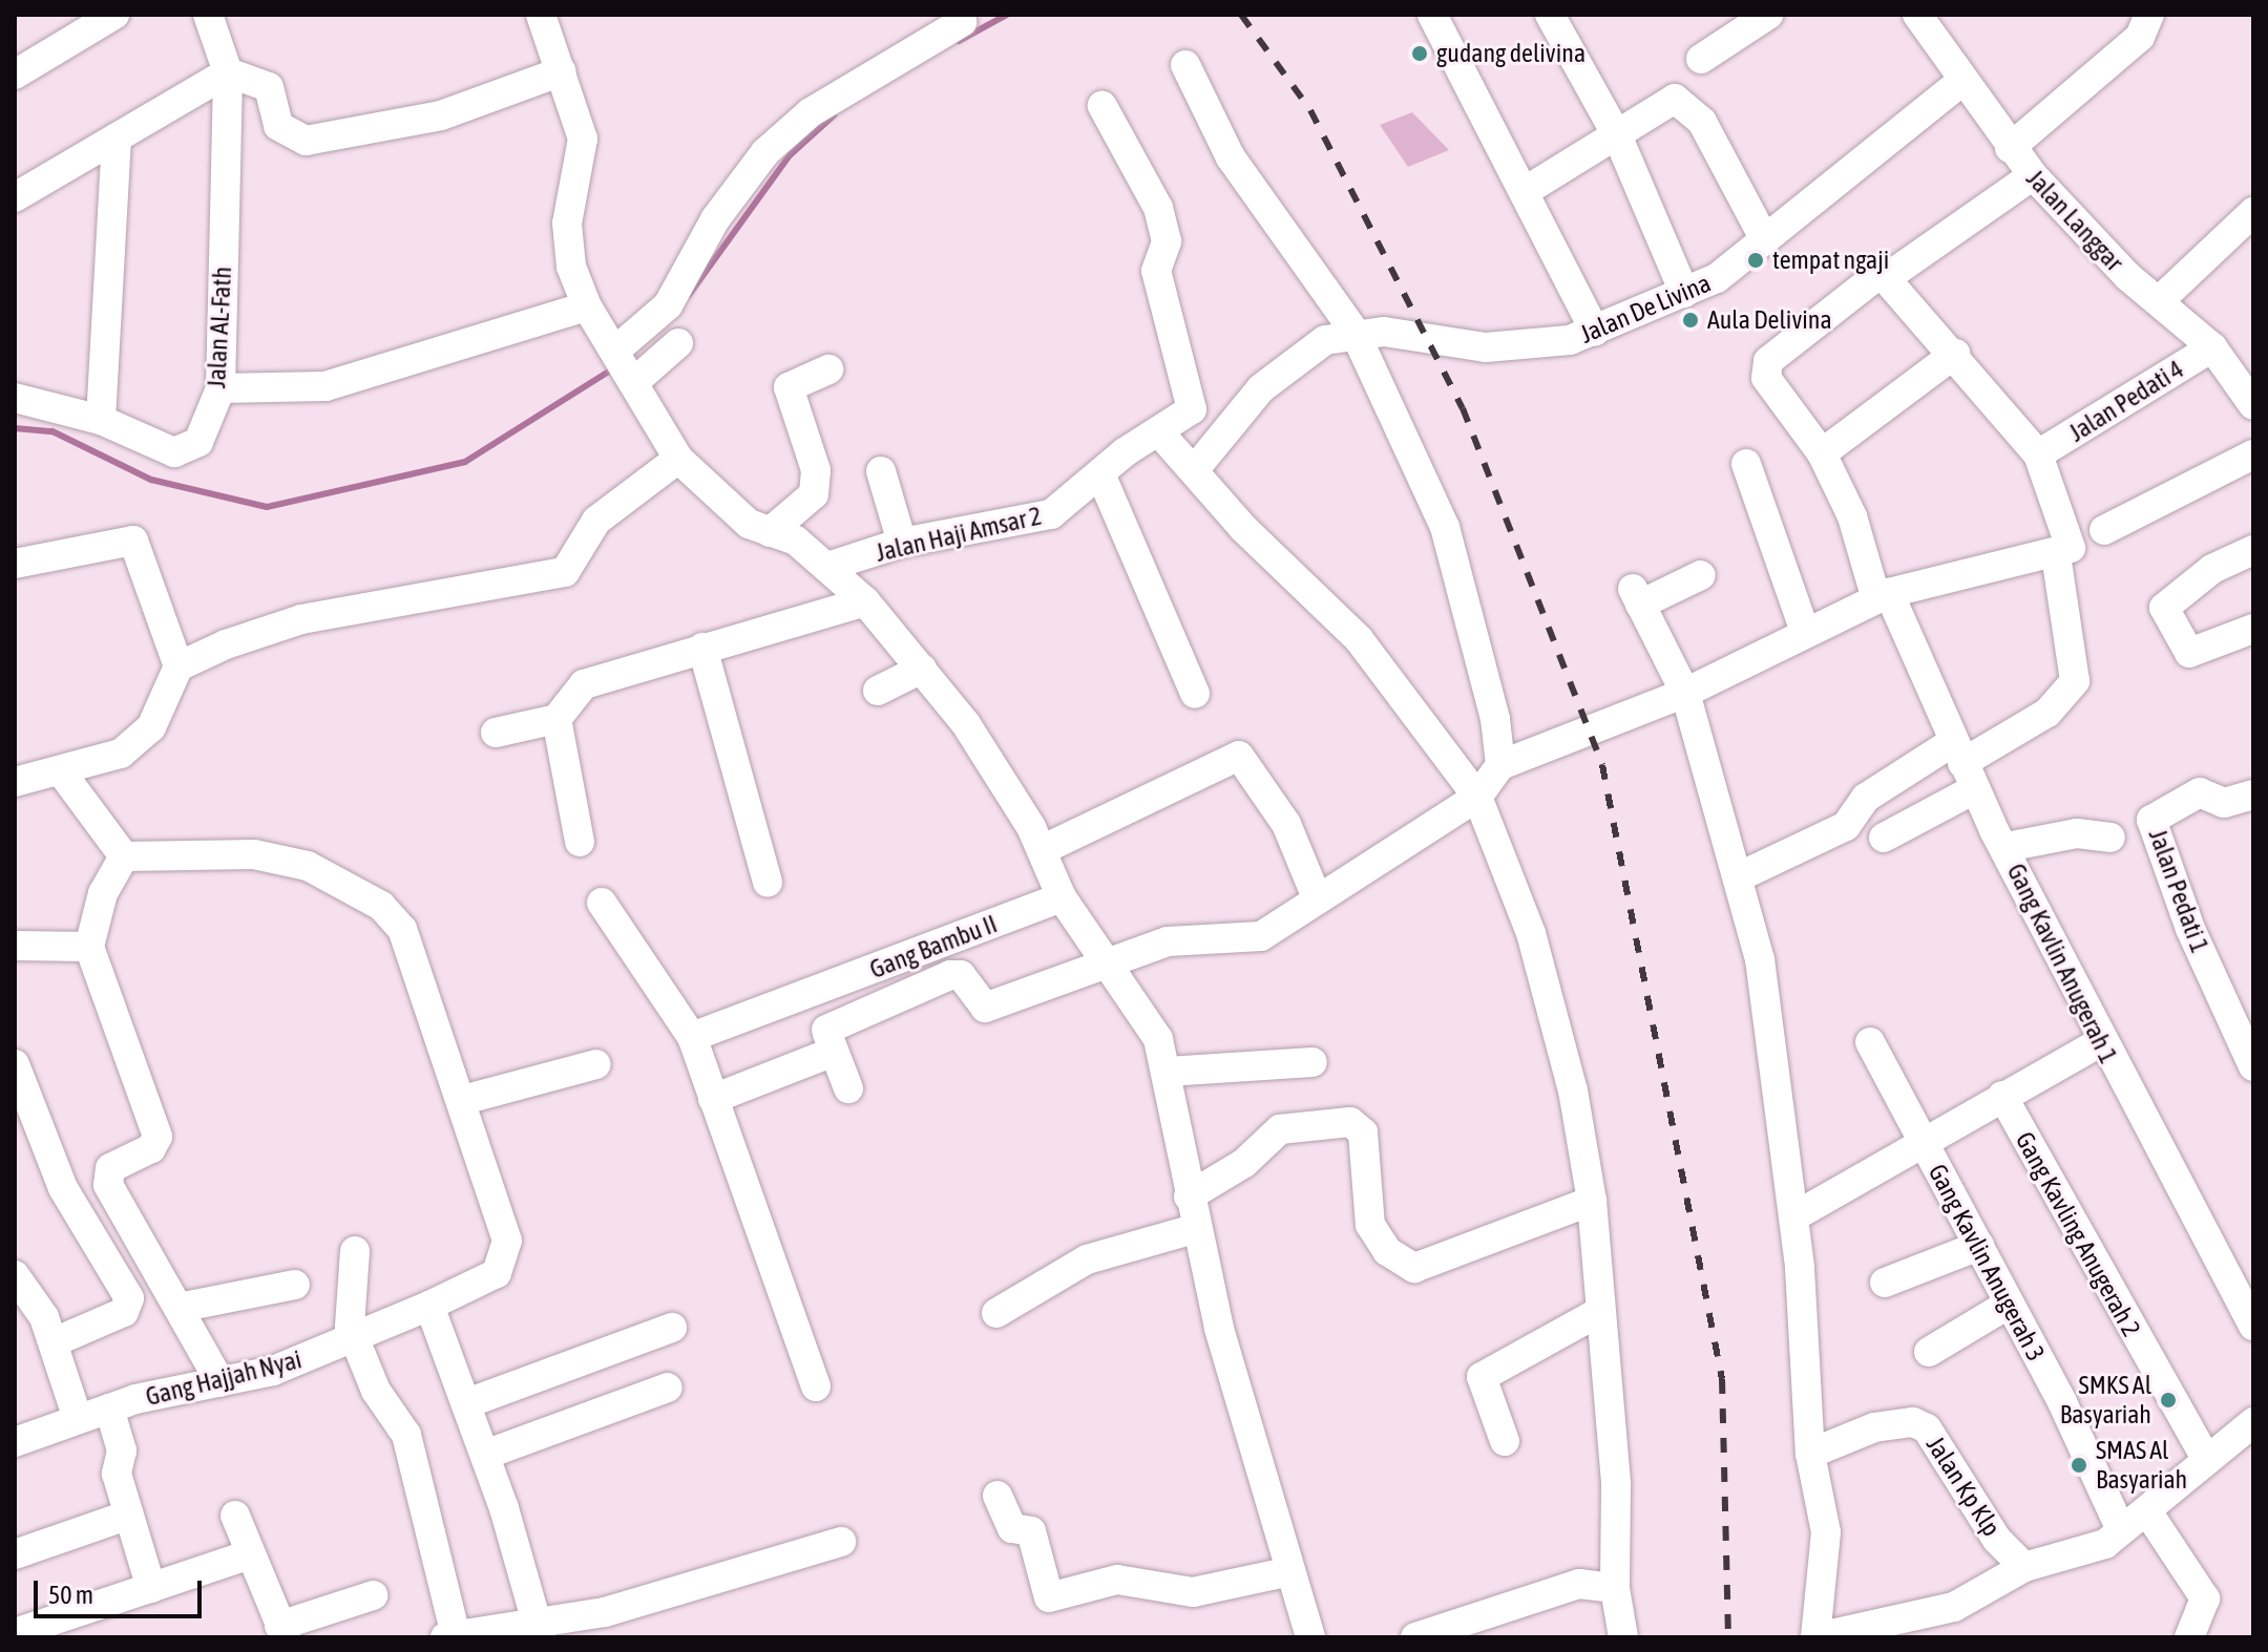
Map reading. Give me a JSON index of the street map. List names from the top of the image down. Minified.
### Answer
{"streets":{"street":["Jalan Langgar","Jalan De Livina","Jalan AL-Fath","Jalan Pedati 4","Jalan Haji Amsar 2","Jalan Pedati 1","Gang Bambu II","Gang Kavlin Anugerah 1","Gang Kavling Anugerah 2","Gang Kavlin Anugerah 3","Gang Hajjah Nyai","Jalan Kp Klp"]},"crossings":[["Jalan Langgar","Jalan De Livina"],["Jalan Langgar","Jalan Pedati 4"],["Jalan Langgar","Gang Kavlin Anugerah 1"]],"places":["gudang delivina","tempat ngaji","Aula Delivina","SMKS Al Basyariah","SMAS Al Basyariah"],"scale_bar":"50 m"}
